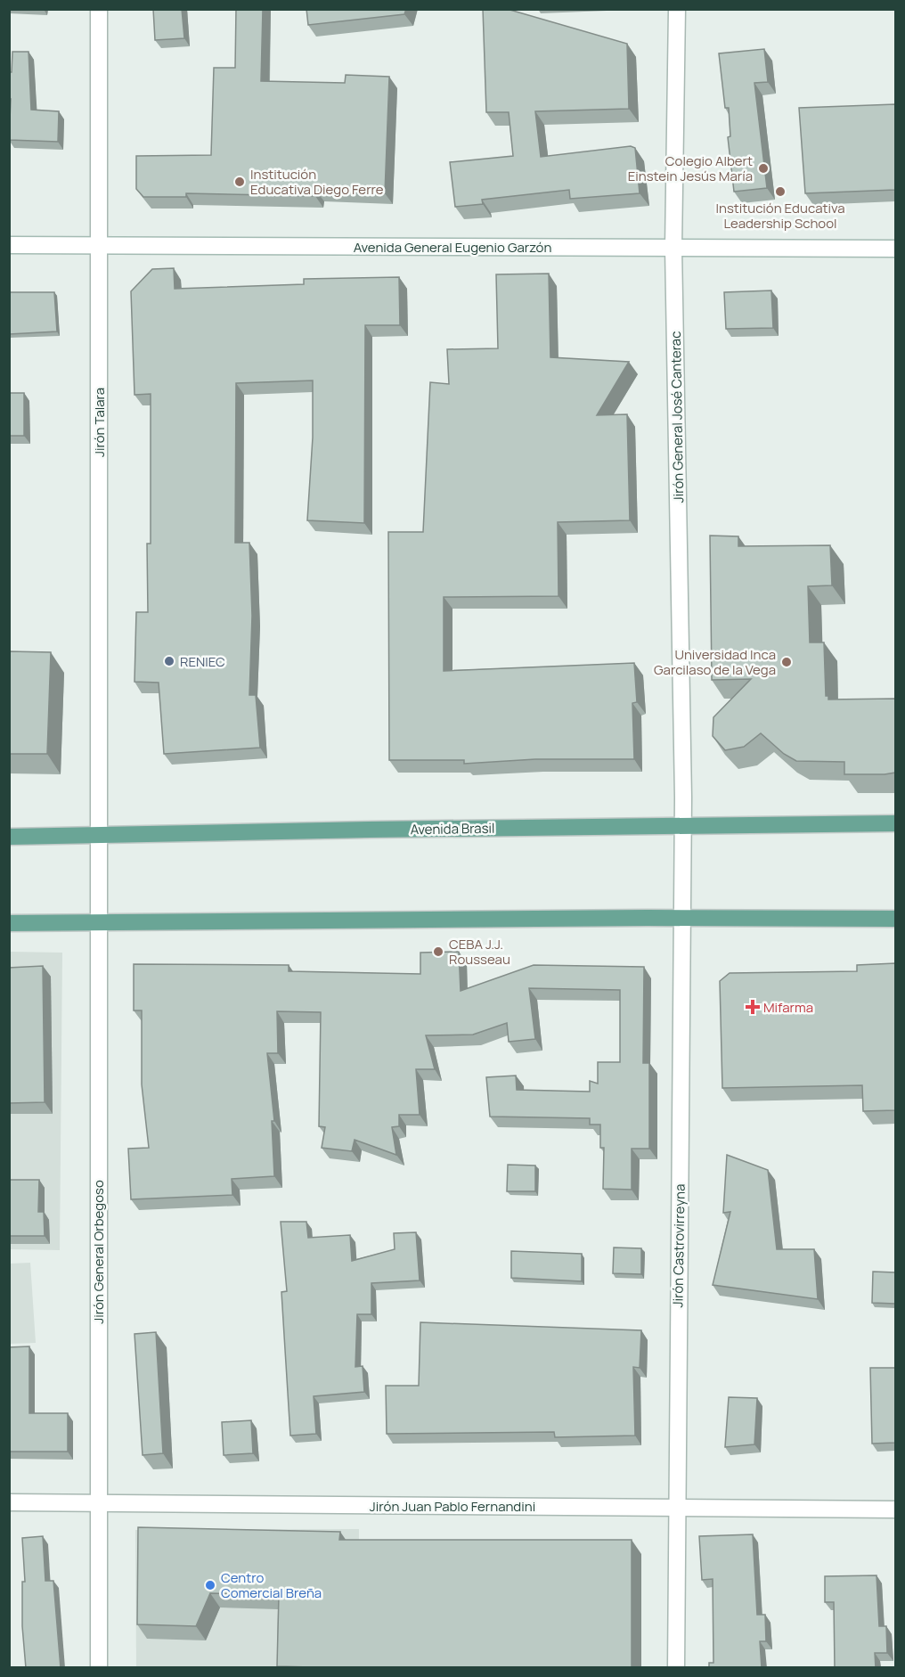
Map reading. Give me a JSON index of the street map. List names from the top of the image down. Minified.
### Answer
{"streets":{"main road":["Avenida Brasil"],"street":["Avenida General Eugenio Garzón","Jirón General José Canterac","Jirón Talara","Jirón Castrovirreyna","Jirón General Orbegoso","Jirón Juan Pablo Fernandini"]},"crossings":[["Avenida General Eugenio Garzón","Jirón General José Canterac"],["Avenida General Eugenio Garzón","Jirón Talara"],["Jirón General José Canterac","Avenida Brasil"],["Jirón General José Canterac","Jirón Castrovirreyna"],["Jirón Talara","Avenida Brasil"],["Jirón Talara","Jirón General Orbegoso"],["Avenida Brasil","Jirón Castrovirreyna"],["Avenida Brasil","Jirón General Orbegoso"],["Jirón Castrovirreyna","Jirón Juan Pablo Fernandini"],["Jirón General Orbegoso","Jirón Juan Pablo Fernandini"]],"places":{"other":["Colegio Albert Einstein Jesús María","Institución Educativa Diego Ferre","Institución Educativa Leadership School","RENIEC","Universidad Inca Garcilaso de la Vega","CEBA J.J. Rousseau","Centro Comercial Breña"],"health":["Mifarma"]}}
